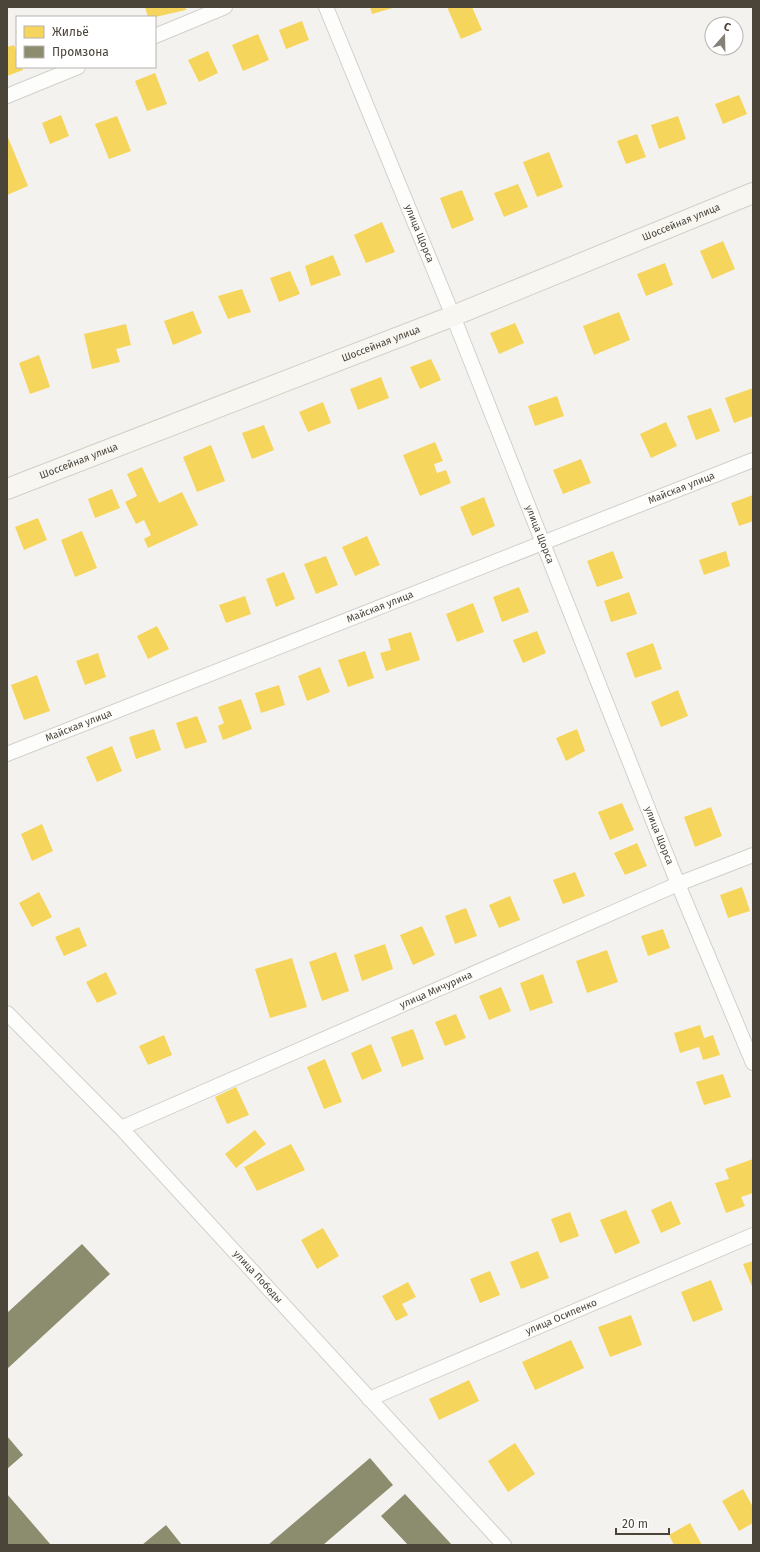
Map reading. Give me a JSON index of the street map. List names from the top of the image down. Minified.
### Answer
{"streets":{"main road":["Шоссейная улица"],"street":["улица Щорса","Майская улица","улица Мичурина","улица Победы","улица Осипенко"]},"crossings":[["Шоссейная улица","улица Щорса"],["улица Щорса","Майская улица"],["улица Щорса","улица Мичурина"],["улица Мичурина","улица Победы"],["улица Победы","улица Осипенко"]],"legend":["Жильё","Промзона"],"scale_bar":"20 m","north":"top"}
